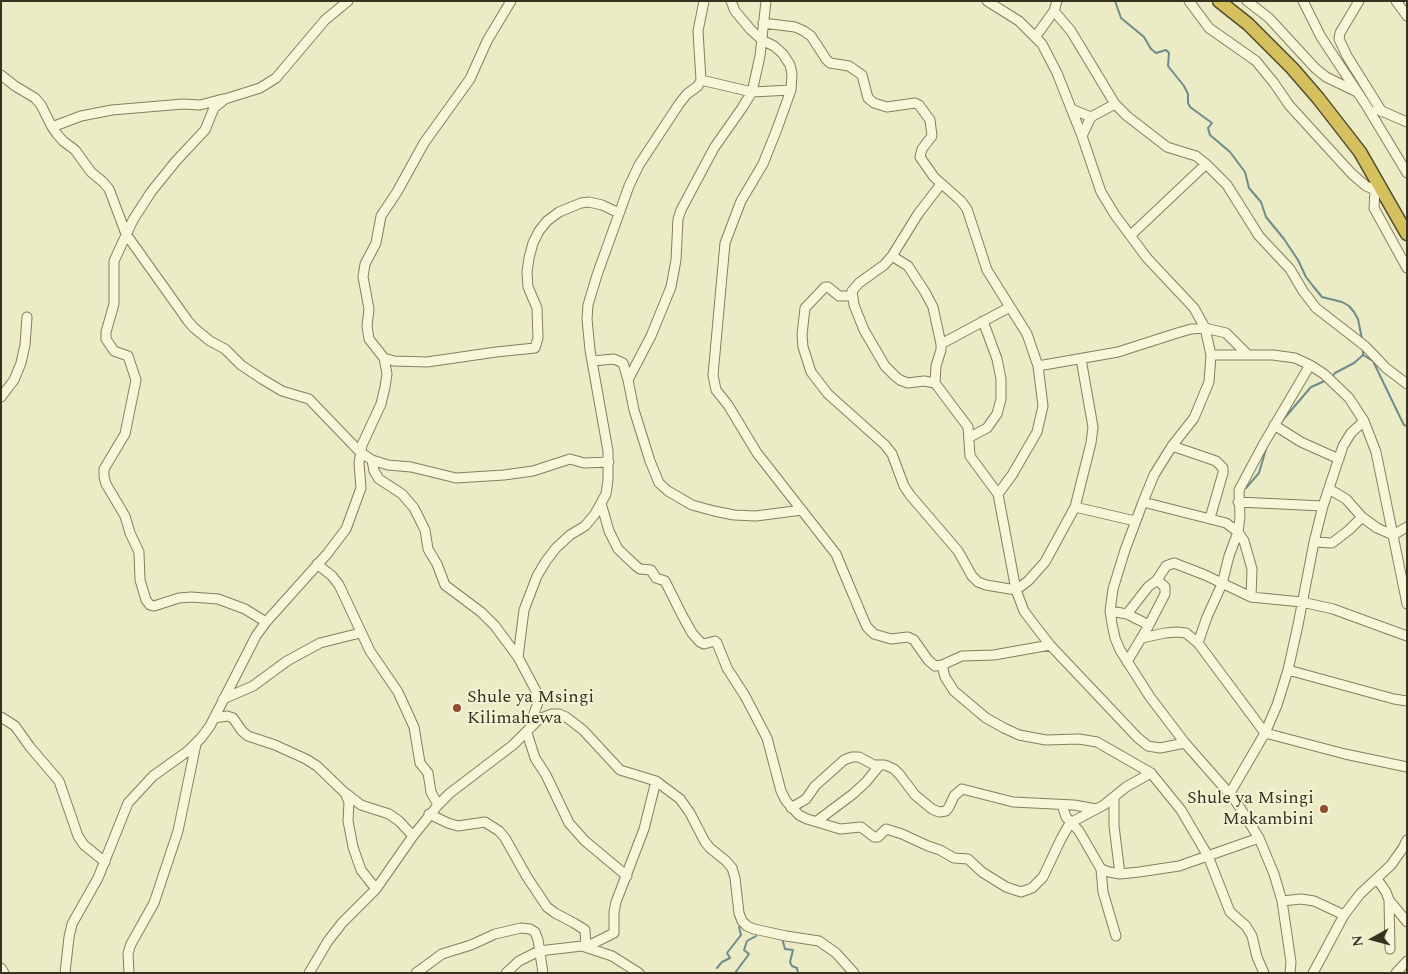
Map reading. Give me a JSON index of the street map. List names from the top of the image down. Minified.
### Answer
{"places":["Shule ya Msingi Kilimahewa","Shule ya Msingi Makambini"],"north":"left"}
